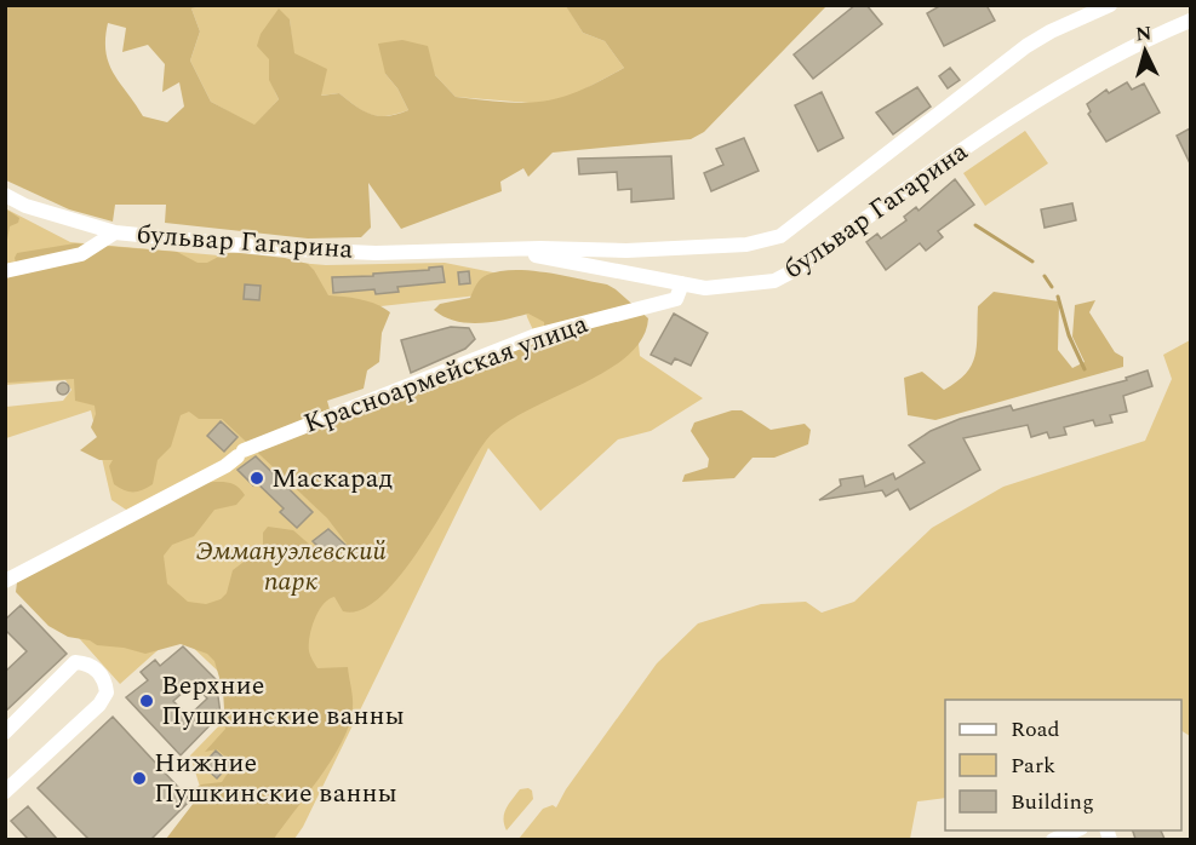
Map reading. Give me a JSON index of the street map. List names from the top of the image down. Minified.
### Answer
{"streets":{"street":["бульвар Гагарина","Красноармейская улица"]},"crossings":[["бульвар Гагарина","Красноармейская улица"]],"parks":["Эммануэлевский парк"],"places":["Маскарад","Верхние Пушкинские ванны","Нижние Пушкинские ванны"],"legend":["Road","Park","Building"],"north":"top"}
